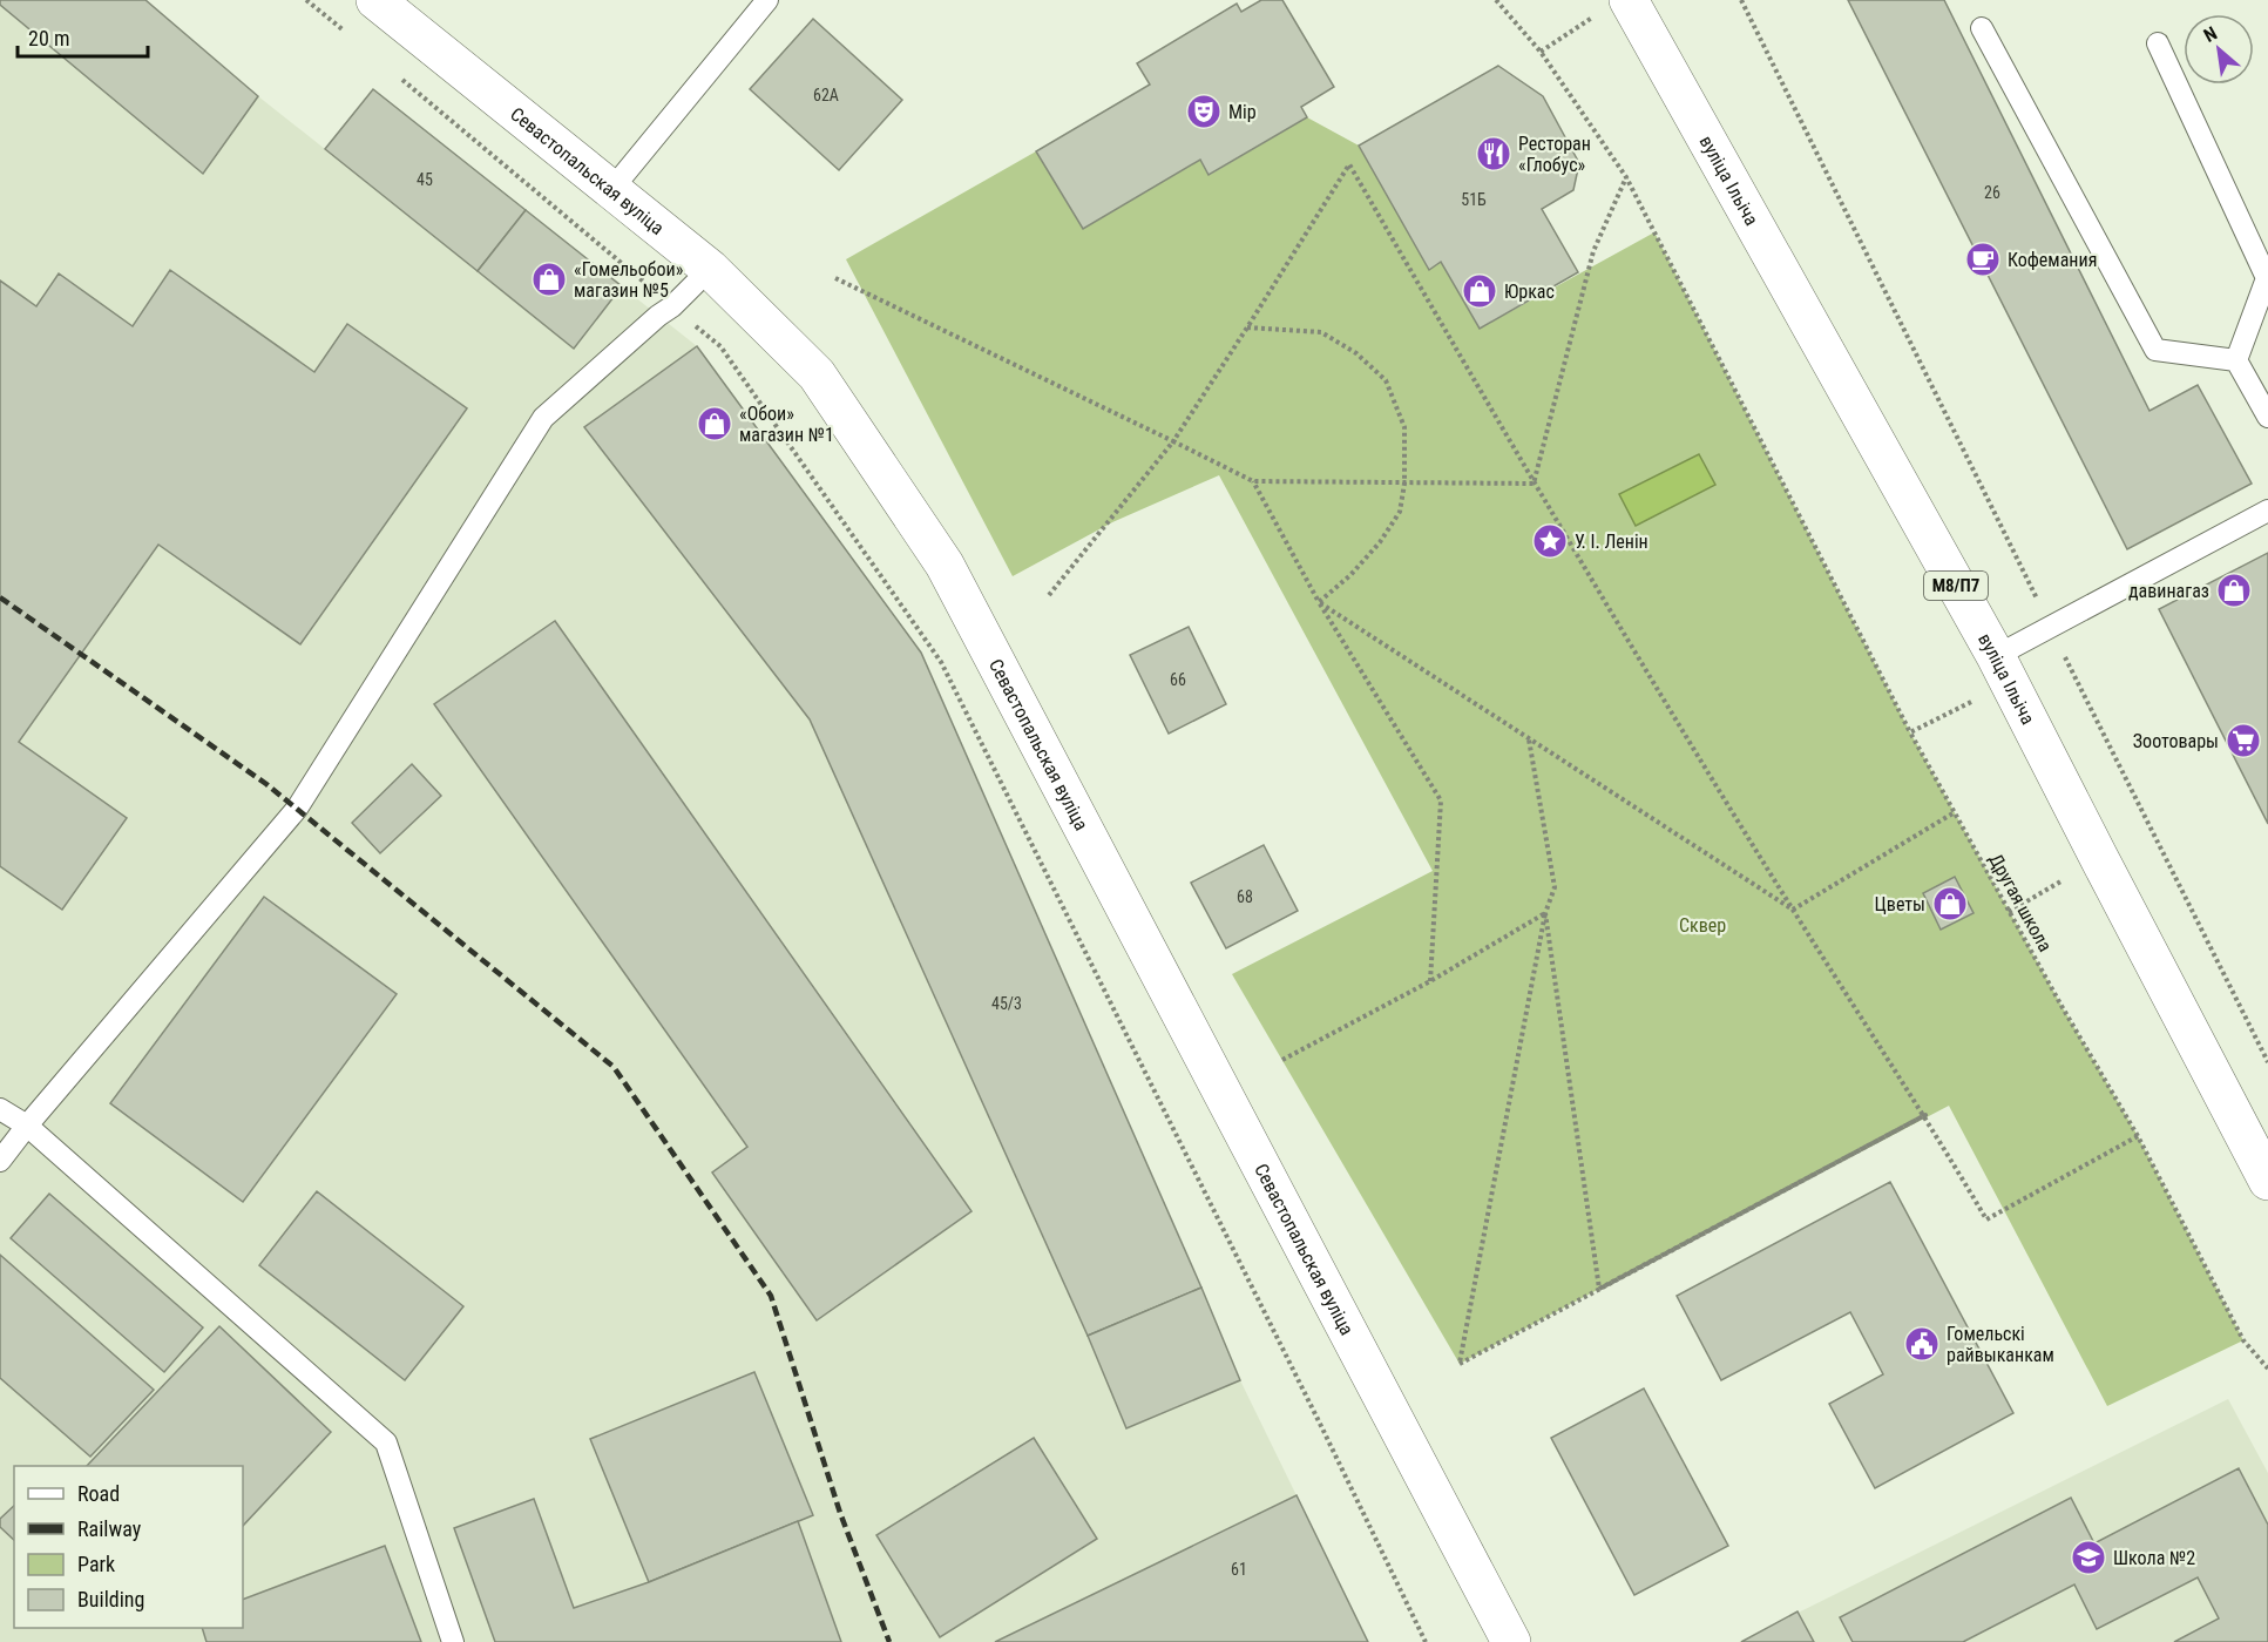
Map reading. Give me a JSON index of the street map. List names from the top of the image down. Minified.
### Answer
{"streets":{"street":["Севастопальская вуліца","вуліца Ільіча","М8/П7"],"path":["Другая школа"]},"parks":["Сквер"],"places":{"theatre":["Мір"],"restaurant":["Ресторан «Глобус»"],"cafe":["Кофемания"],"shop":["«Гомельобои» магазин №5","Юркас","«Обои» магазин №1","давинагаз","Цветы"],"place":["У. І. Ленін"],"supermarket":["Зоотовары"],"public building":["Гомельскі райвыканкам"],"school or university":["Школа №2"]},"house_numbers":["62А","45","26","51Б","66","68","45/3","61"],"legend":["Road","Railway","Park","Building"],"scale_bar":"20 m","north":"top left"}
